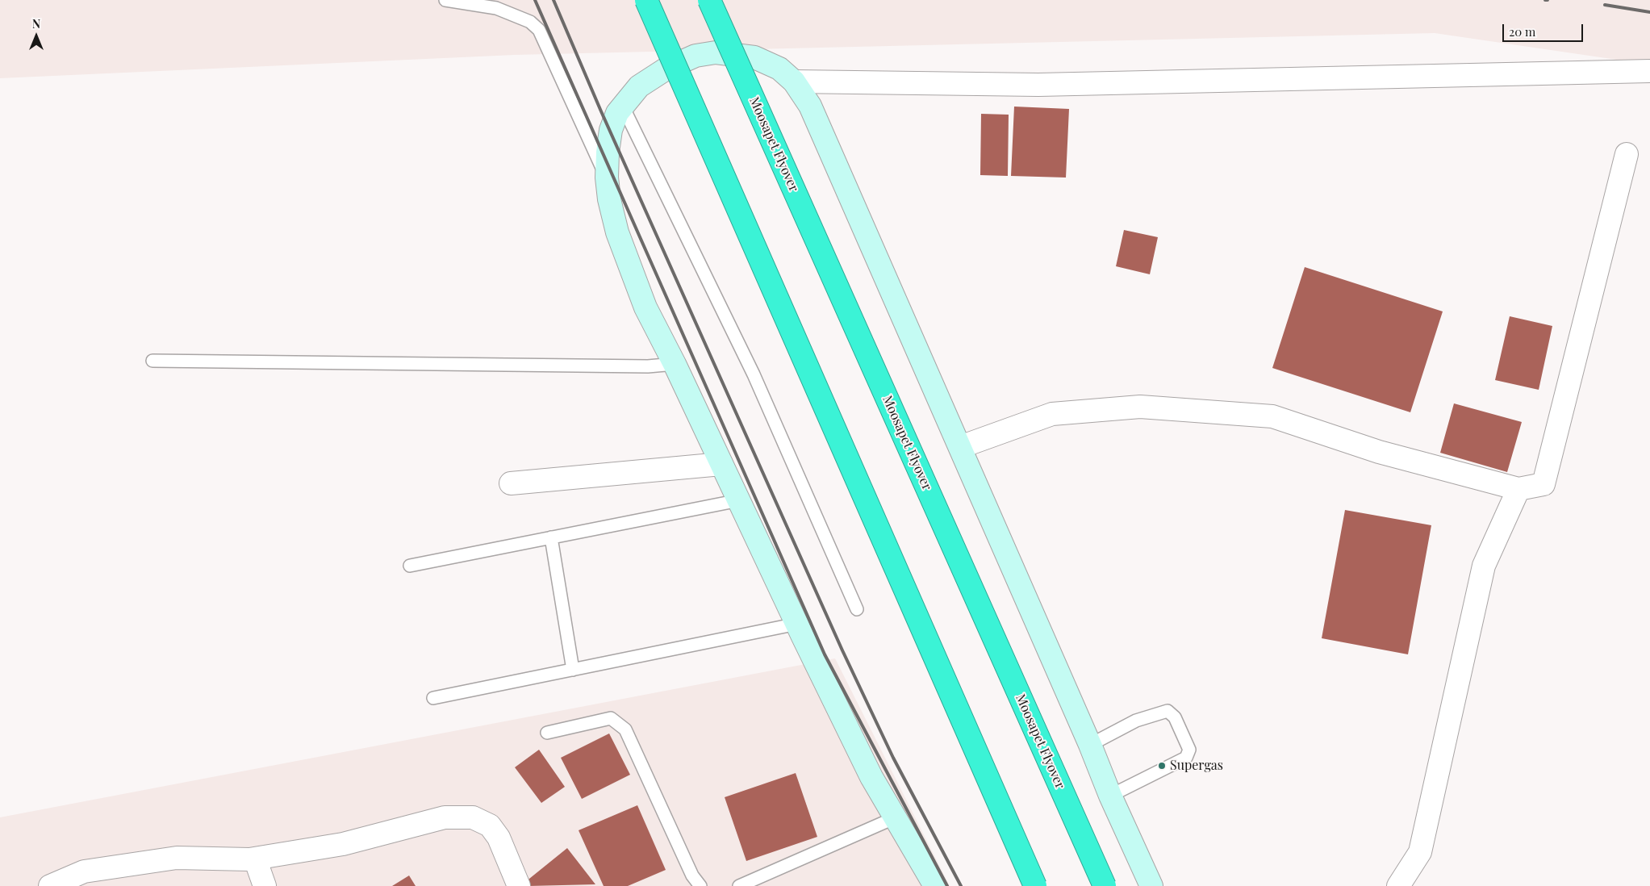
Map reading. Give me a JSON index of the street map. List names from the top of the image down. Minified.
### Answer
{"streets":{"highway":["Moosapet Flyover"]},"places":["Supergas"],"scale_bar":"20 m","north":"top"}
